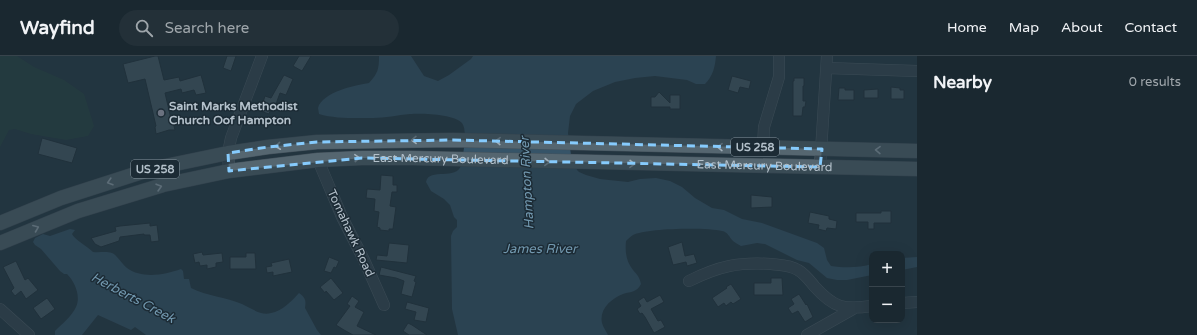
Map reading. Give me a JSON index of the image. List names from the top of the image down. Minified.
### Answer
{"streets":{"main road":["US 258","East Mercury Boulevard"],"street":["Tomahawk Road"]},"crossings":[["East Mercury Boulevard","Tomahawk Road"]],"water":["Hampton River","James River","Herberts Creek"],"places":["Saint Marks Methodist Church Oof Hampton"],"page":{"header":"Wayfind","search":"Search here","nav":["Home","Map","About","Contact"],"heading":["Nearby","0 results"],"map_buttons":["+","−"]}}
